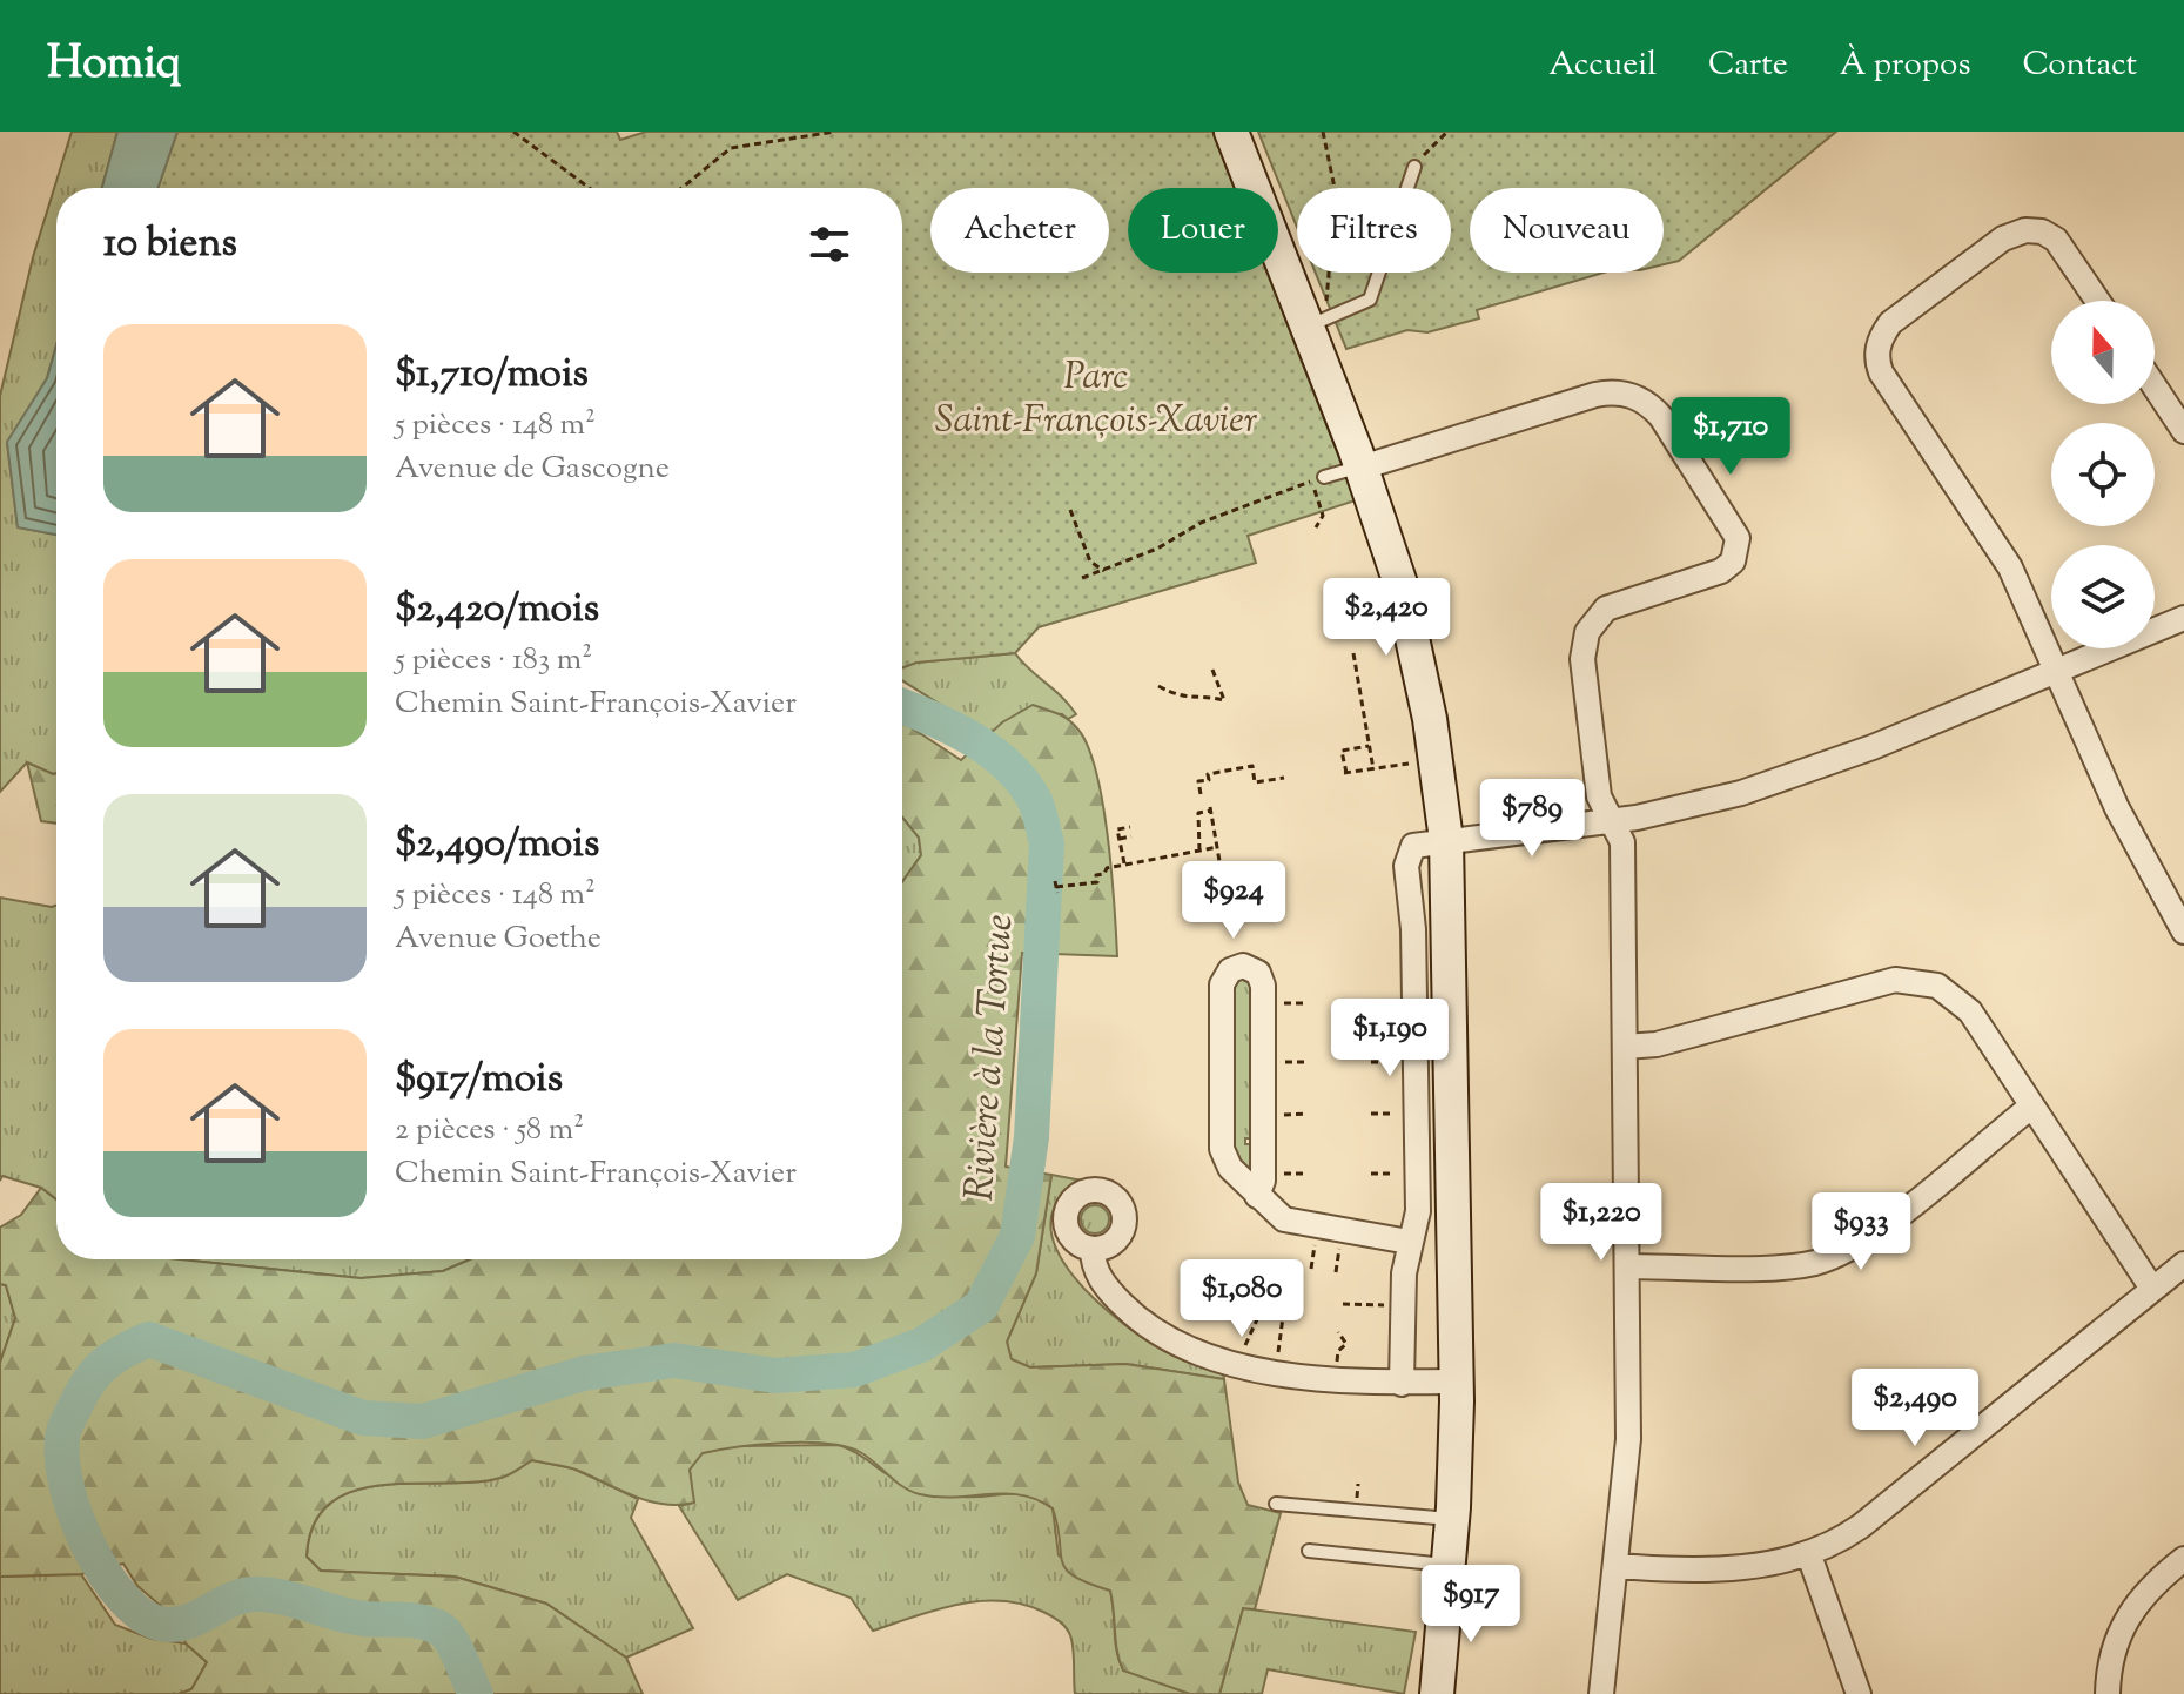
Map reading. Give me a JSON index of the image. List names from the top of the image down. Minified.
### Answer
{"water":["Rivière à la Tortue"],"parks":["Parc Saint-François-Xavier"],"north":"top","page":{"header":"Homiq","nav":["Accueil","Carte","À propos","Contact"],"chip":["Acheter","Louer","Filtres","Nouveau"],"heading":"10 biens","list":[{"name":"$1,710/mois","note":"5 pièces · 148 m² · Avenue de Gascogne"},{"name":"$2,420/mois","note":"5 pièces · 183 m² · Chemin Saint-François-Xavier"},{"name":"$2,490/mois","note":"5 pièces · 148 m² · Avenue Goethe"},{"name":"$917/mois","note":"2 pièces · 58 m² · Chemin Saint-François-Xavier"}],"price":["$1,710","$2,420","$789","$924","$1,190","$1,220","$933","$1,080","$2,490","$917"]}}
